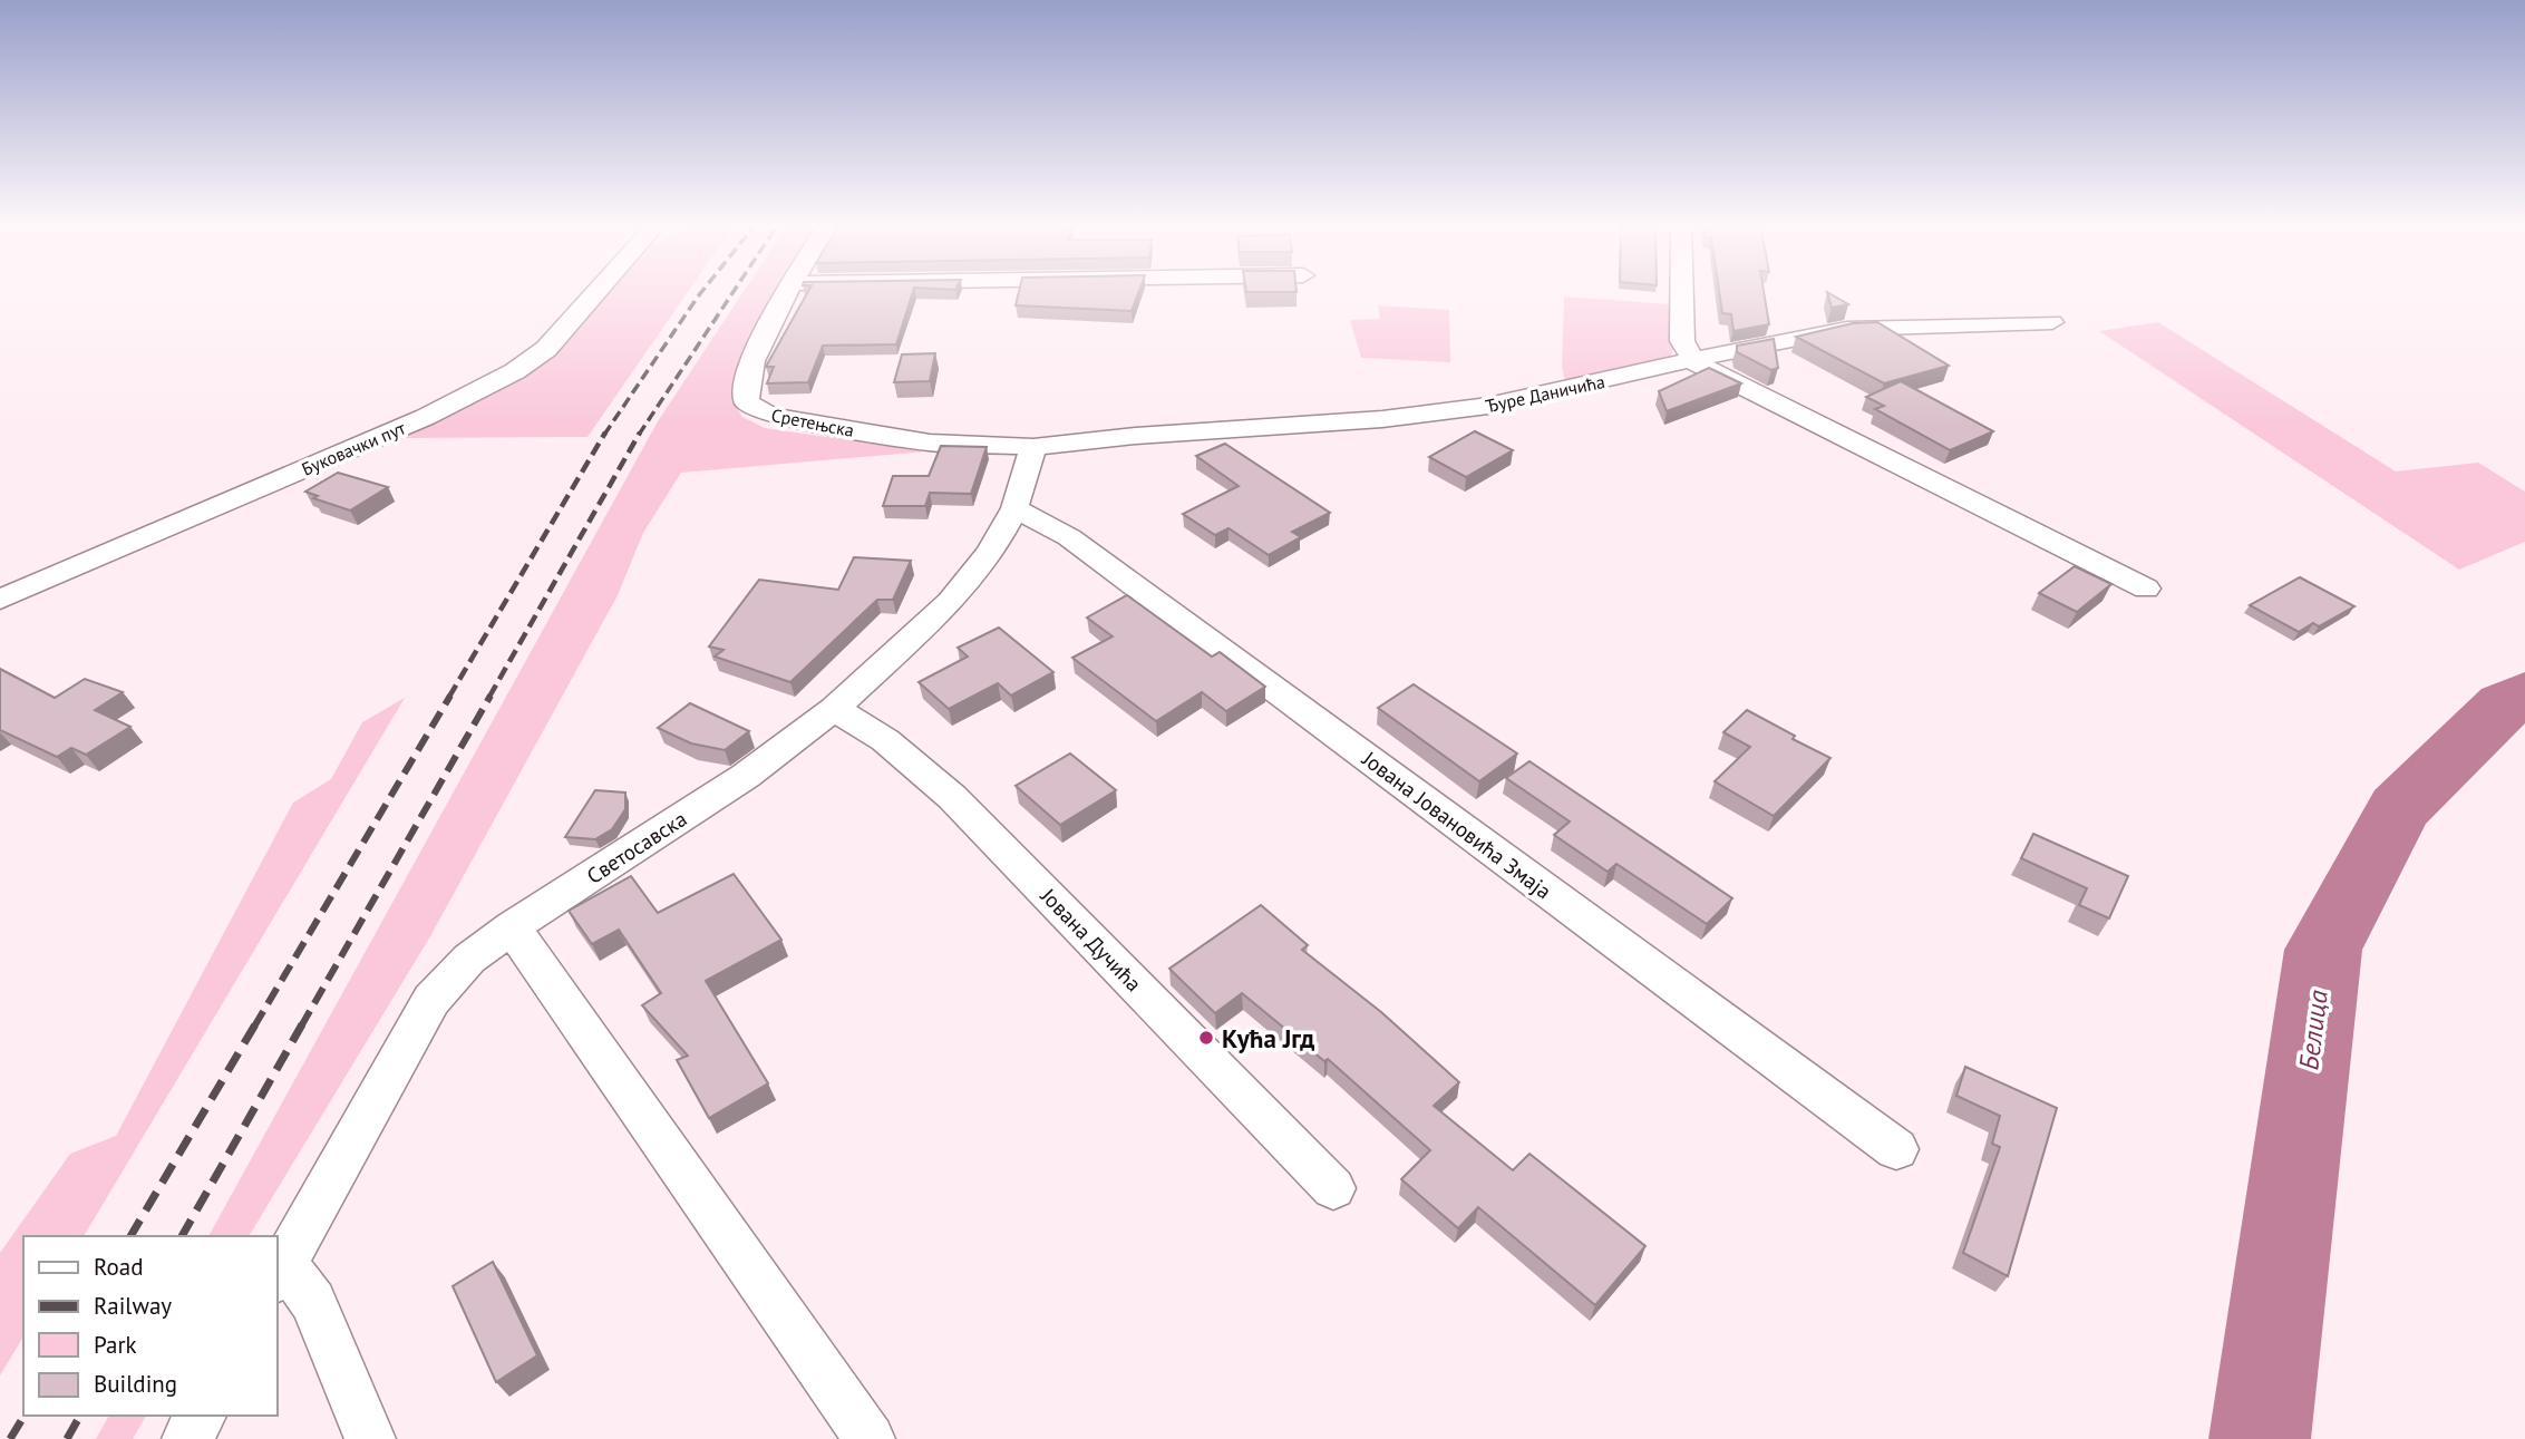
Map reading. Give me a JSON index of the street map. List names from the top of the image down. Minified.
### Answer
{"streets":{"street":["Ђуре Даничића","Сретењска","Буковачки пут","Јована Јовановића Змаја","Светосавска","Јована Дучића"]},"crossings":[["Ђуре Даничића","Сретењска"],["Ђуре Даничића","Светосавска"],["Сретењска","Светосавска"],["Јована Јовановића Змаја","Светосавска"],["Светосавска","Јована Дучића"]],"water":["Белица"],"places":["Кућа Јгд"],"legend":["Road","Railway","Park","Building"]}
